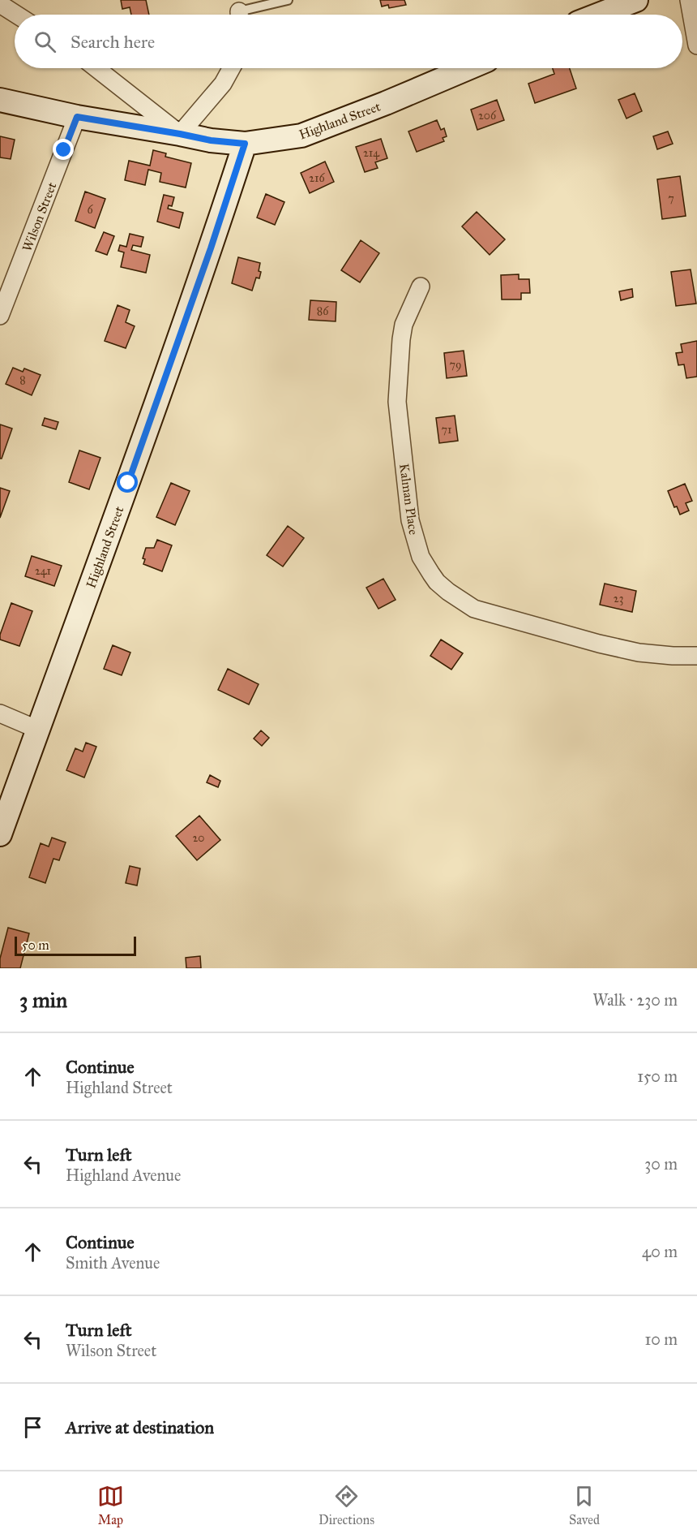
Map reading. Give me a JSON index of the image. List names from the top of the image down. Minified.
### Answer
{"streets":{"street":["Highland Street","Wilson Street","Kalman Place"]},"house_numbers":["206","214","216","7","6","86","79","8","71","241","23","20"],"scale_bar":"50 m","page":{"search":"Search here","scale":"50 m","heading":["3 min","Walk · 230 m"],"list":[["Continue","Highland Street","150 m"],["Turn left","Highland Avenue","30 m"],["Continue","Smith Avenue","40 m"],["Turn left","Wilson Street","10 m"],"Arrive at destination"],"nav":["Map","Directions","Saved"]}}
